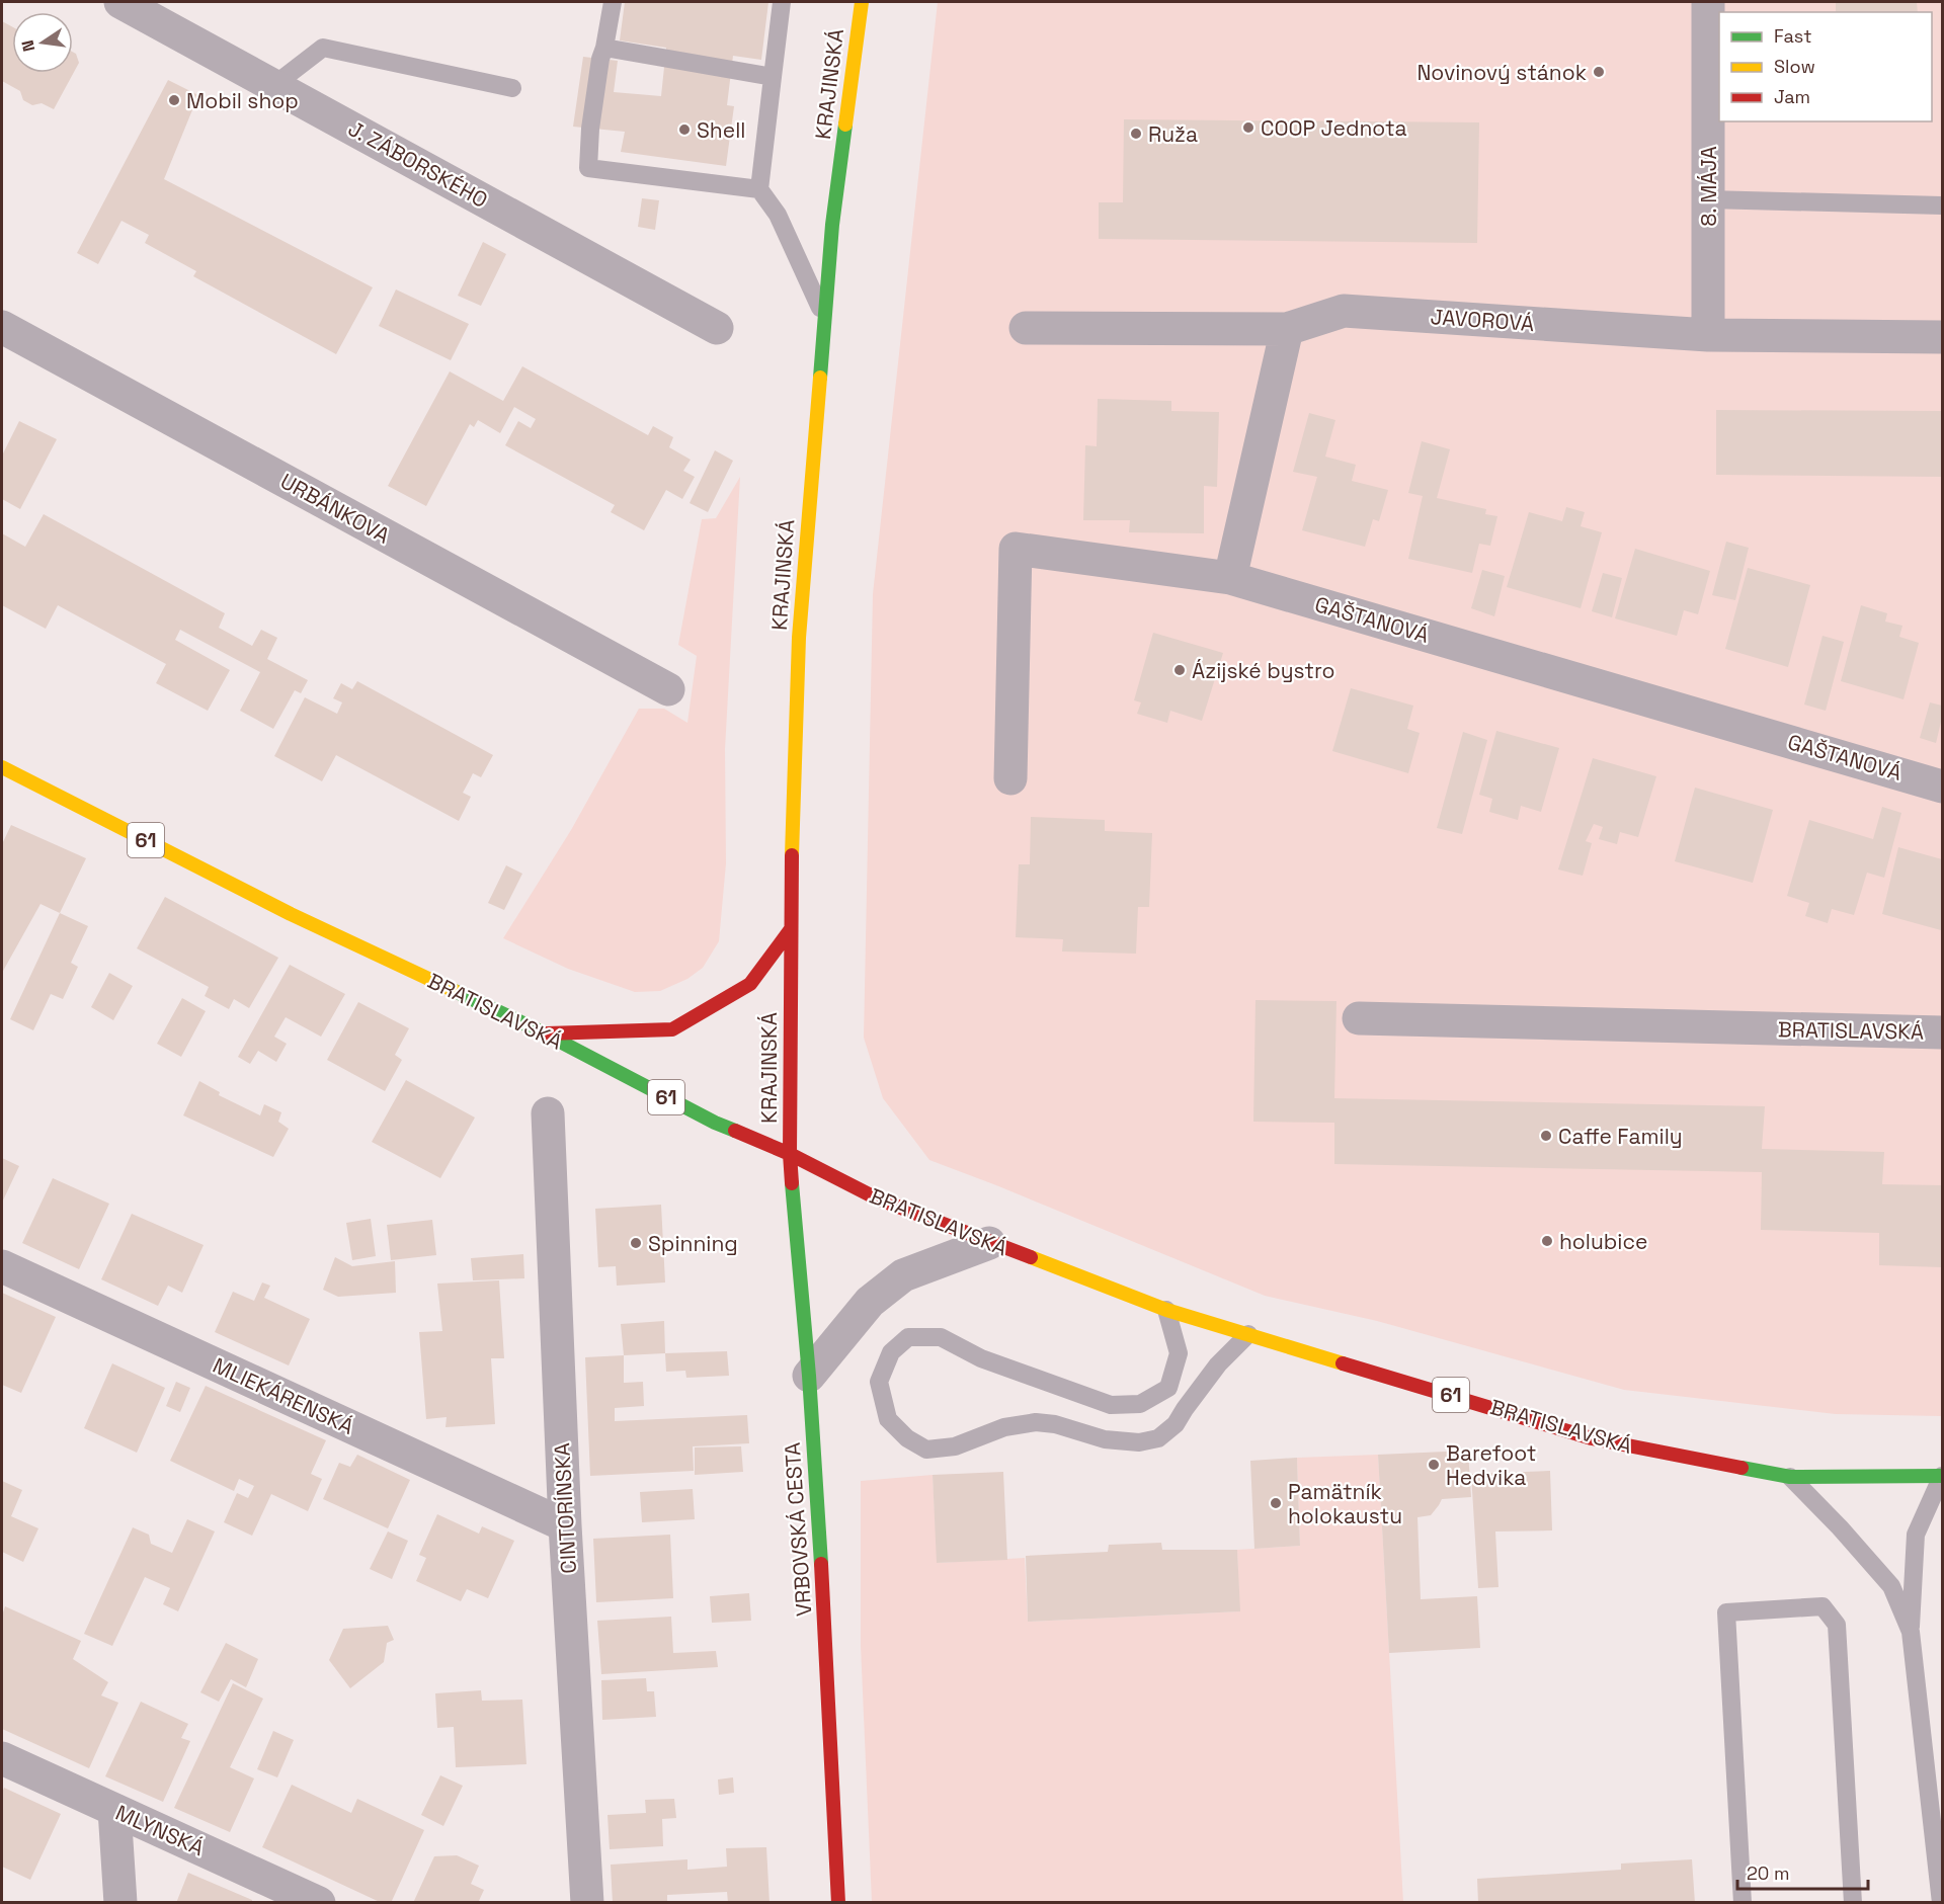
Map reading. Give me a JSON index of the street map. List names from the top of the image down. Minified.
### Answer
{"streets":{"main road":["KRAJINSKÁ","61","BRATISLAVSKÁ","VRBOVSKÁ CESTA"],"street":["J. ZÁBORSKÉHO","8. MÁJA","JAVOROVÁ","URBÁNKOVA","GAŠTANOVÁ","MLIEKÁRENSKÁ","CINTORÍNSKA","MLYNSKÁ"]},"crossings":[["KRAJINSKÁ","BRATISLAVSKÁ"],["KRAJINSKÁ","VRBOVSKÁ CESTA"],["8. MÁJA","JAVOROVÁ"],["BRATISLAVSKÁ","VRBOVSKÁ CESTA"],["MLIEKÁRENSKÁ","CINTORÍNSKA"]],"places":["Novinový stánok","Mobil shop","COOP Jednota","Shell","Ruža","Ázijské bystro","Caffe Family","holubice","Spinning","Barefoot Hedvika","Pamätník holokaustu"],"legend":["Fast","Slow","Jam"],"scale_bar":"20 m","north":"left"}
